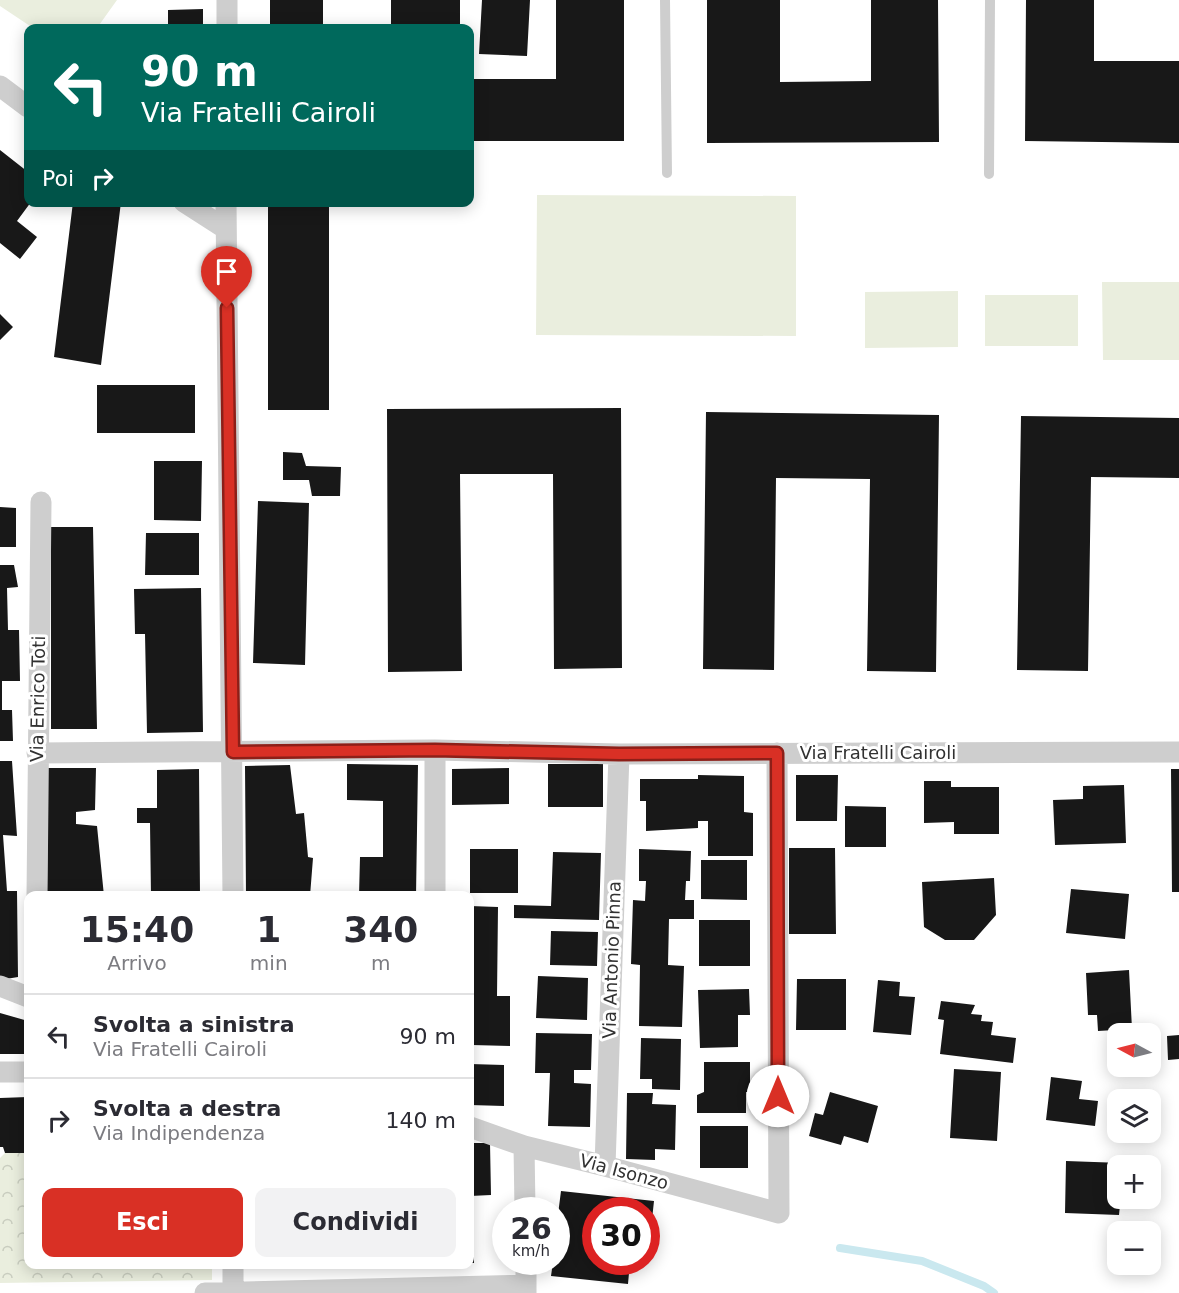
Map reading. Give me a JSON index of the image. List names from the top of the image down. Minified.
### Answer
{"streets":{"street":["Via Enrico Toti","Via Fratelli Cairoli","Via Antonio Pinna","Via Isonzo"]},"crossings":[["Via Enrico Toti","Via Fratelli Cairoli"],["Via Fratelli Cairoli","Via Antonio Pinna"],["Via Fratelli Cairoli","Via Isonzo"],["Via Antonio Pinna","Via Isonzo"]],"north":"left","page":{"turn":["90 m","Via Fratelli Cairoli"],"then":"Poi","eta":["15:40","Arrivo","1","min","340","m"],"list":[{"name":"Svolta a sinistra","note":"Via Fratelli Cairoli","value":"90 m"},{"name":"Svolta a destra","note":"Via Indipendenza","value":"140 m"}],"map_buttons":["+","−"],"buttons":["Esci","Condividi"],"speed":"26 km/h","limit":"30"}}
